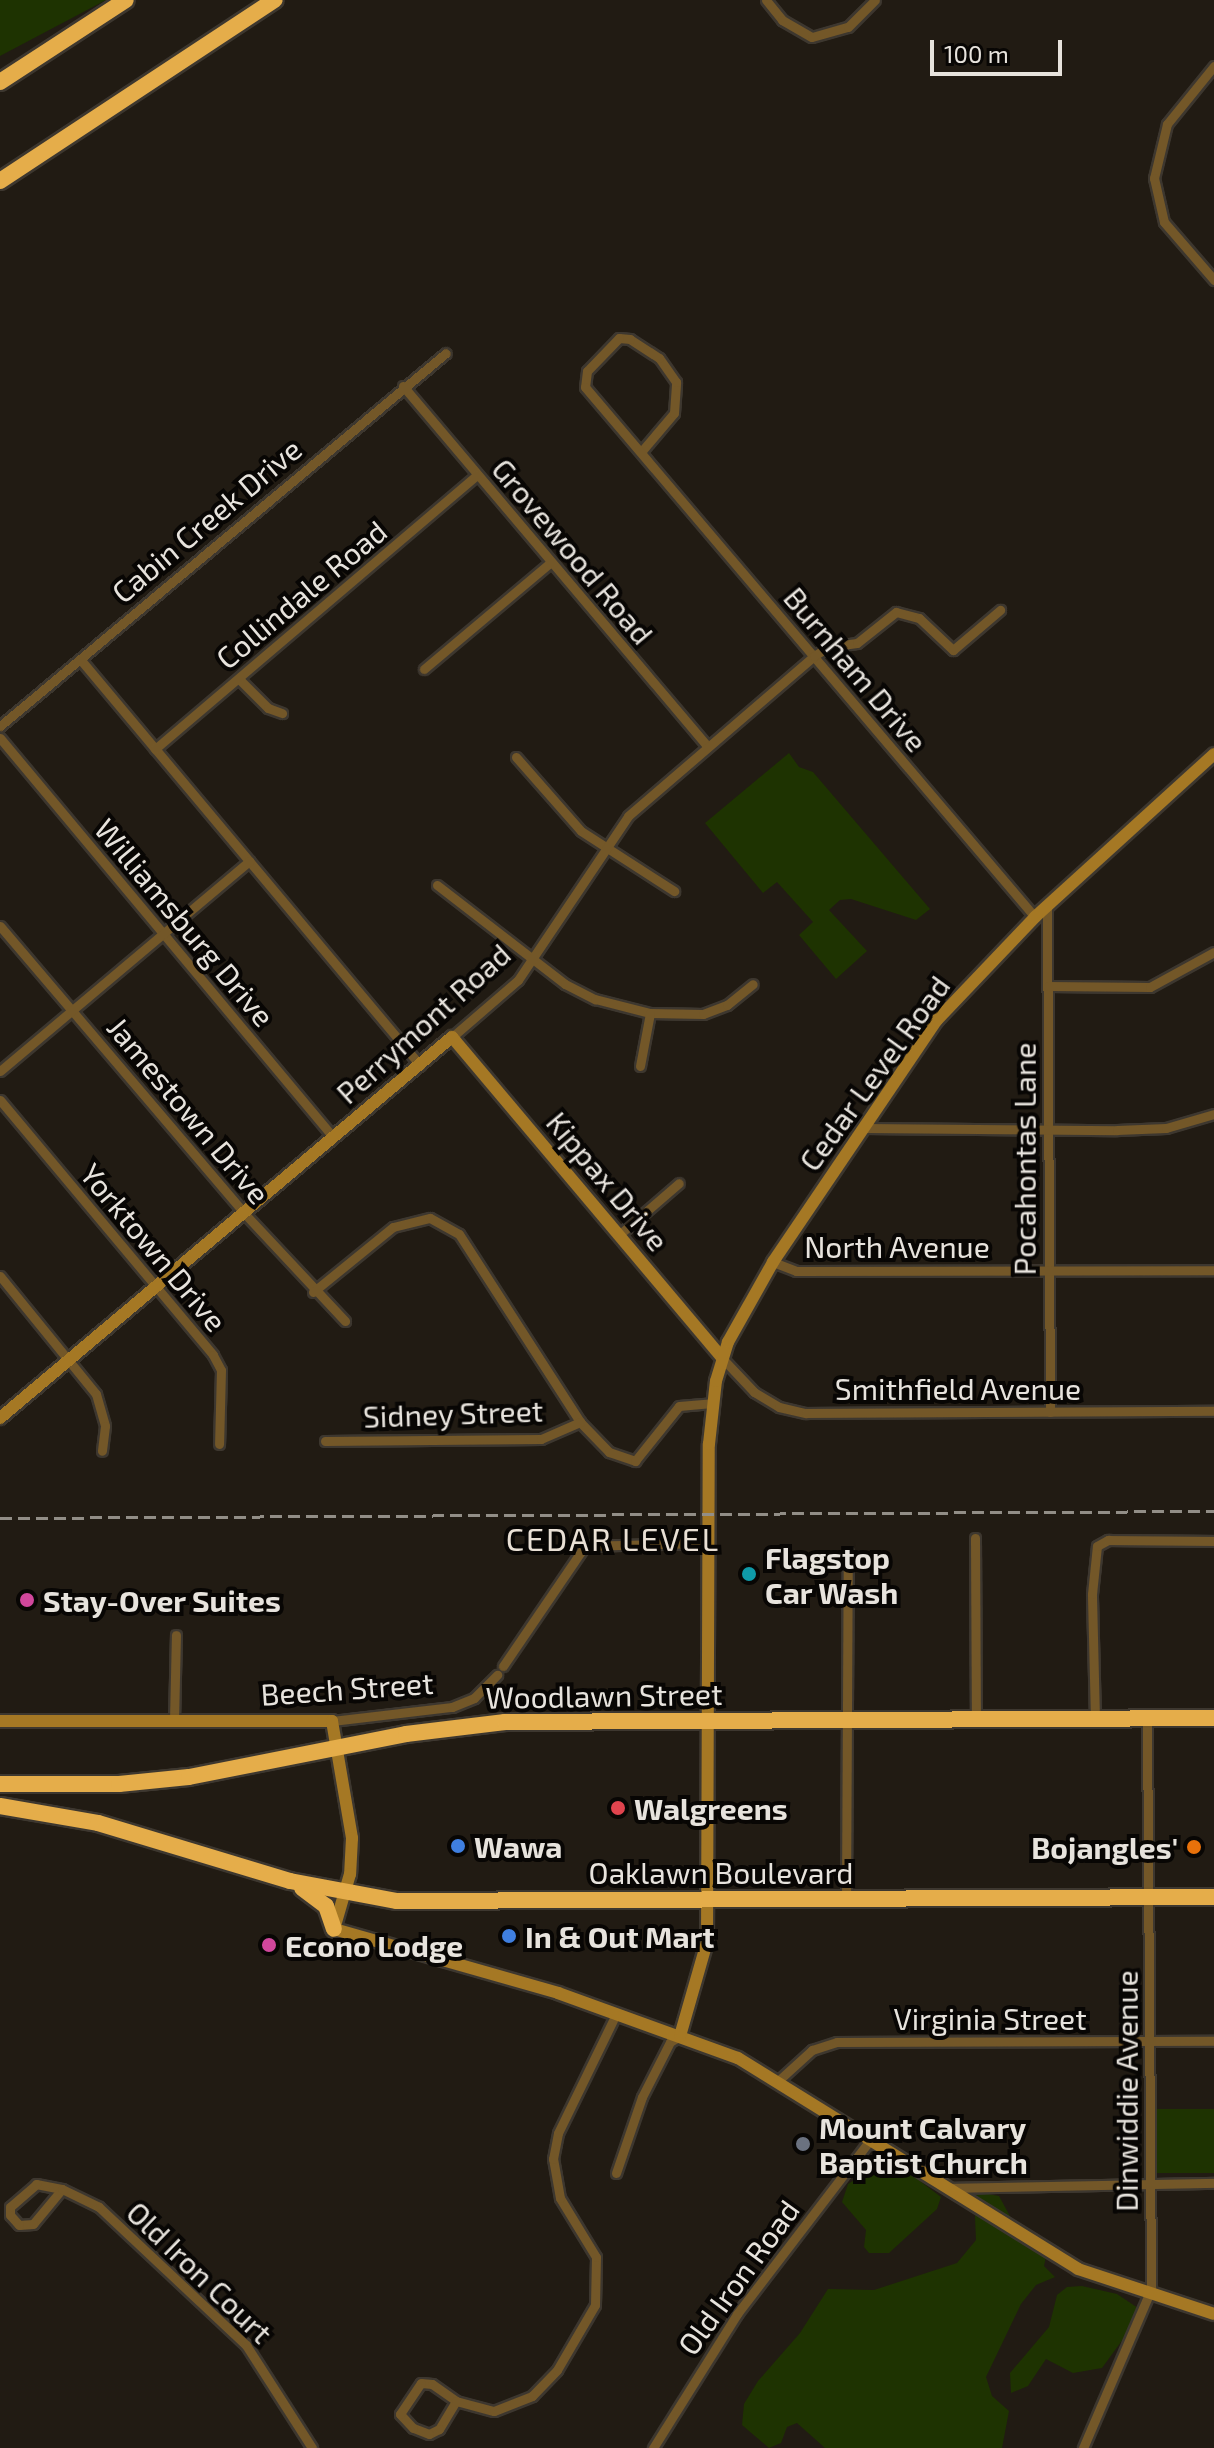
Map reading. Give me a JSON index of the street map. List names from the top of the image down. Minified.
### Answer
{"streets":{"highway":["Woodlawn Street","Oaklawn Boulevard"],"street":["Cabin Creek Drive","Grovewood Road","Collindale Road","Burnham Drive","Williamsburg Drive","Perrymont Road","Cedar Level Road","Jamestown Drive","Pocahontas Lane","Kippax Drive","North Avenue","Yorktown Drive","Smithfield Avenue","Sidney Street","Beech Street","Virginia Street","Dinwiddie Avenue","Old Iron Court","Old Iron Road"]},"crossings":[["Cabin Creek Drive","Grovewood Road"],["Grovewood Road","Collindale Road"],["Grovewood Road","Perrymont Road"],["Burnham Drive","Perrymont Road"],["Burnham Drive","Cedar Level Road"],["Williamsburg Drive","Perrymont Road"],["Perrymont Road","Jamestown Drive"],["Perrymont Road","Kippax Drive"],["Perrymont Road","Yorktown Drive"],["Cedar Level Road","Pocahontas Lane"],["Cedar Level Road","Kippax Drive"],["Cedar Level Road","North Avenue"],["Cedar Level Road","Smithfield Avenue"],["Cedar Level Road","Beech Street"],["Cedar Level Road","Woodlawn Street"],["Cedar Level Road","Oaklawn Boulevard"],["Pocahontas Lane","North Avenue"],["Pocahontas Lane","Smithfield Avenue"],["Kippax Drive","Smithfield Avenue"],["Woodlawn Street","Dinwiddie Avenue"],["Oaklawn Boulevard","Dinwiddie Avenue"],["Virginia Street","Dinwiddie Avenue"]],"districts":["CEDAR LEVEL"],"places":["Flagstop Car Wash","Stay-Over Suites","Walgreens","Wawa","Bojangles'","In & Out Mart","Econo Lodge","Mount Calvary Baptist Church"],"scale_bar":"100 m"}
